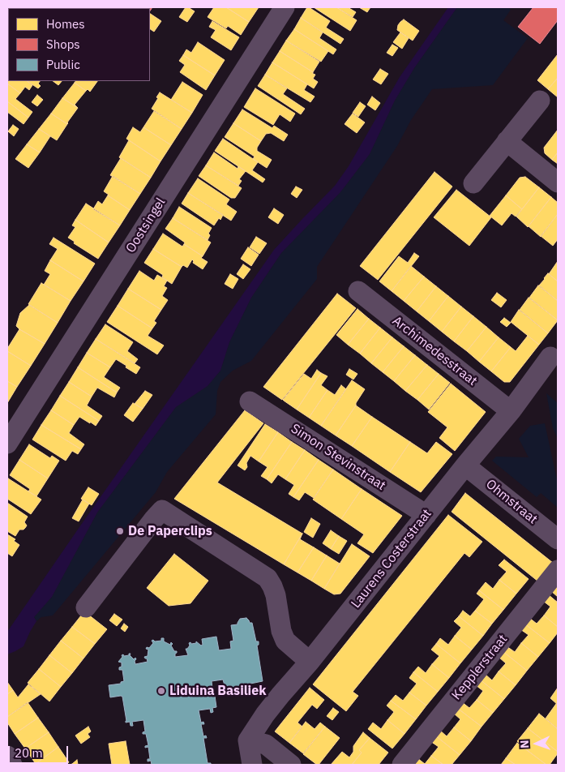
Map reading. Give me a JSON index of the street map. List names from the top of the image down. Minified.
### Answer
{"streets":{"street":["Oostsingel","Archimedesstraat","Simon Stevinstraat","Ohmstraat","Laurens Costerstraat","Kepplerstraat"]},"crossings":[["Archimedesstraat","Laurens Costerstraat"],["Simon Stevinstraat","Laurens Costerstraat"],["Ohmstraat","Laurens Costerstraat"]],"places":["De Paperclips","Liduina Basiliek"],"legend":["Homes","Shops","Public"],"scale_bar":"20 m","north":"left"}
